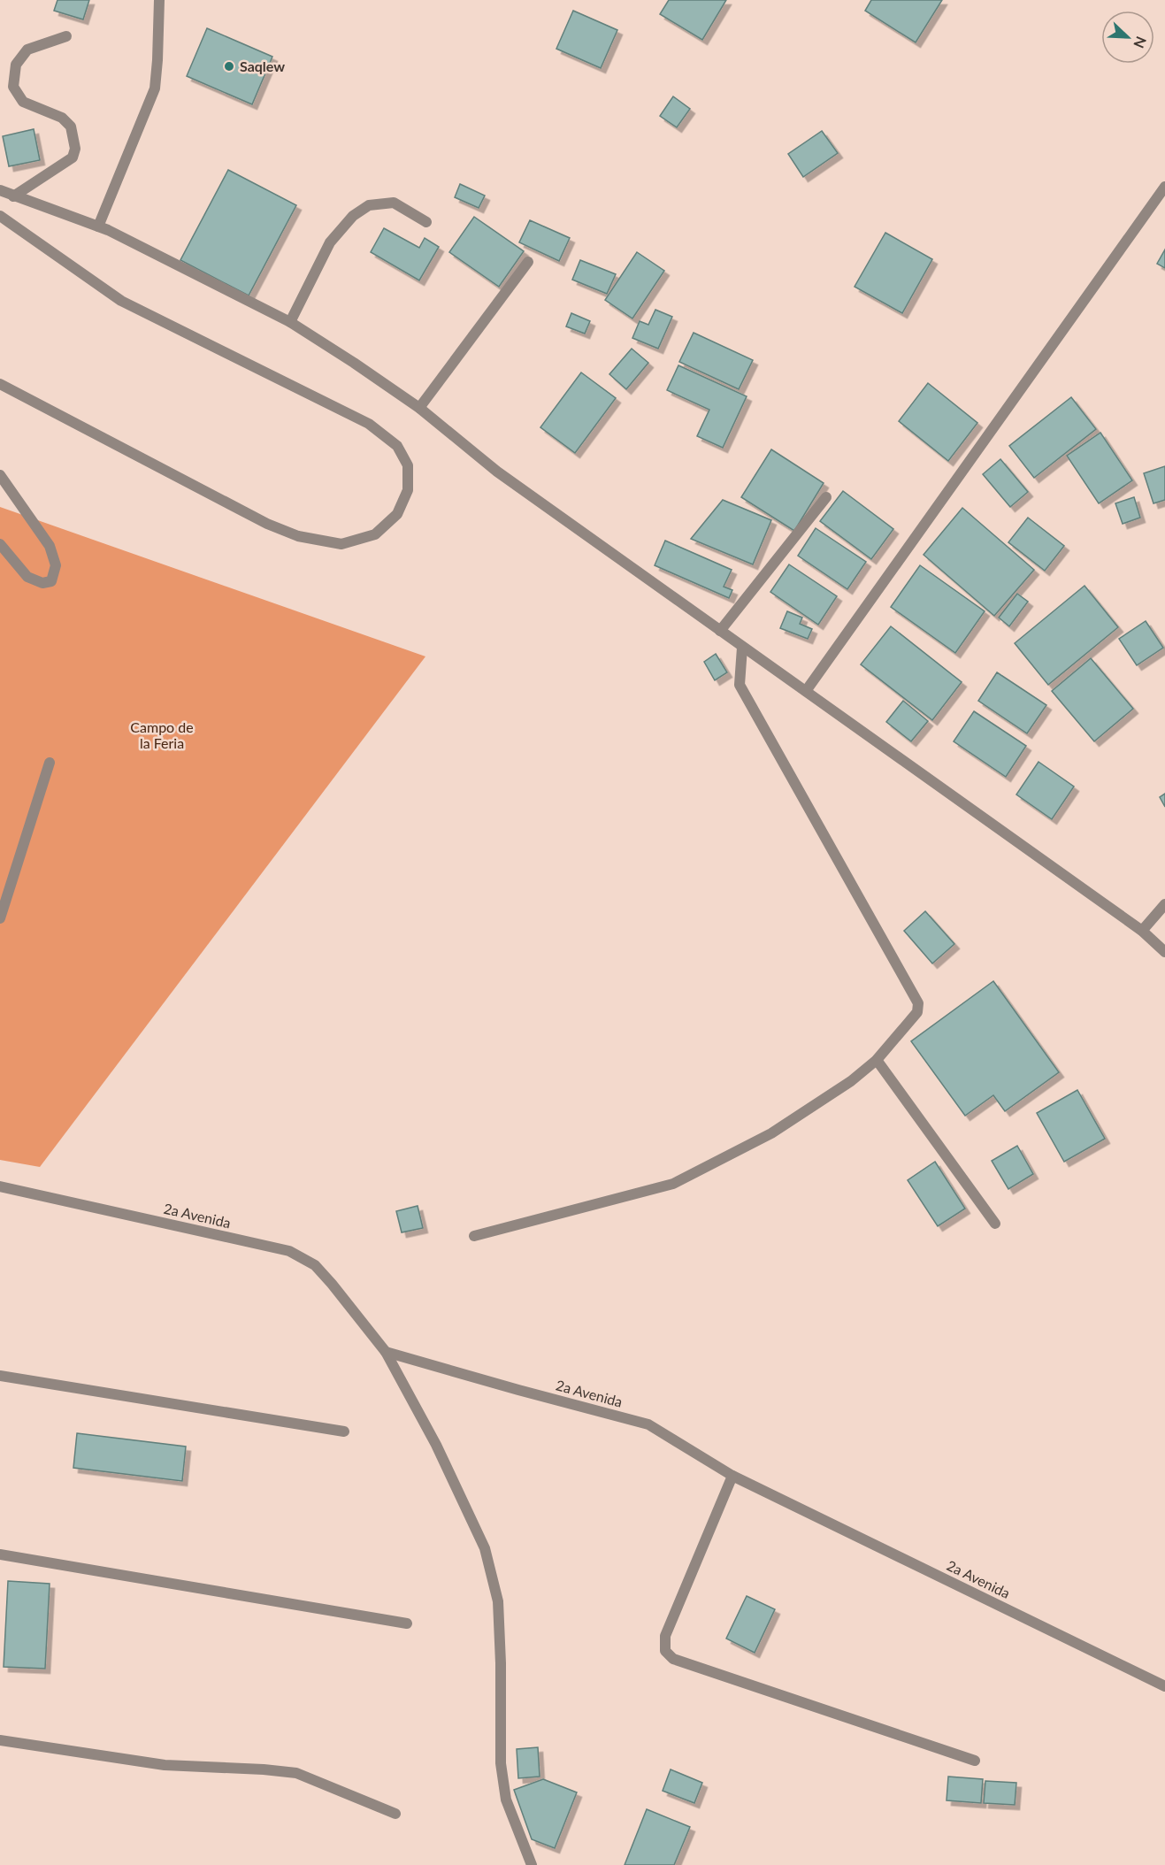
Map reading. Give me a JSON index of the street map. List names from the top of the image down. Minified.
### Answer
{"streets":{"street":["2a Avenida"]},"parks":["Campo de la Feria"],"places":["Saqlew"],"north":"bottom right"}
